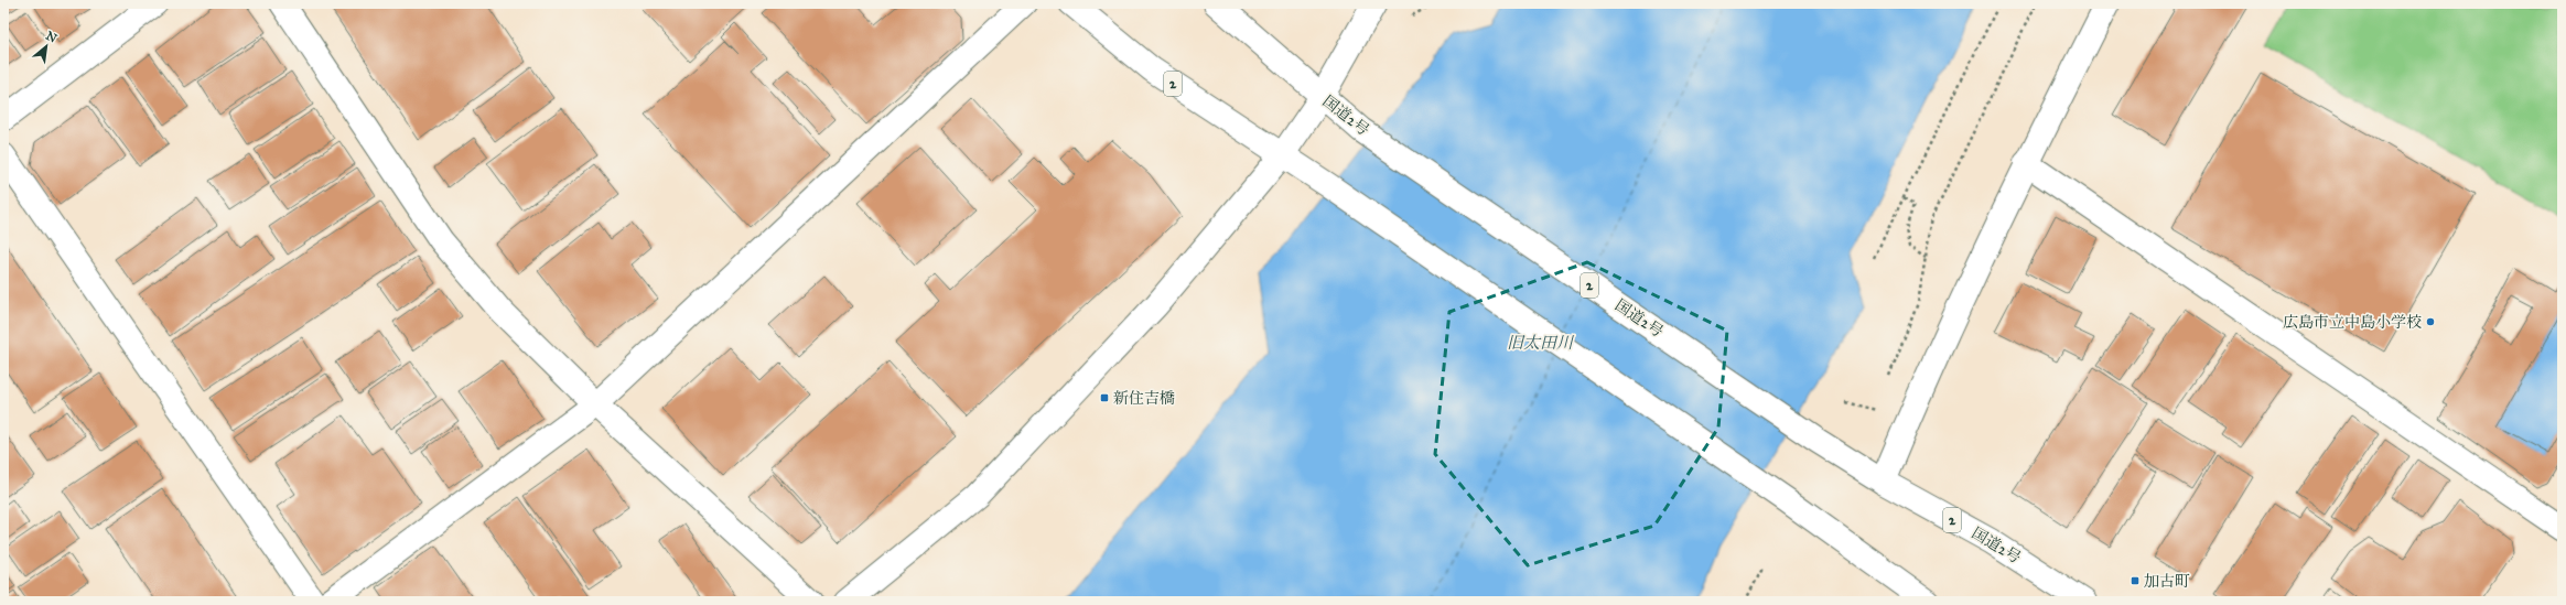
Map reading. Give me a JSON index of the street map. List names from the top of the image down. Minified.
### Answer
{"streets":{"main road":["2","国道2号"]},"water":["旧太田川"],"places":{"other":["広島市立中島小学校"],"transit":["新住吉橋","加古町"]},"north":"top right"}
